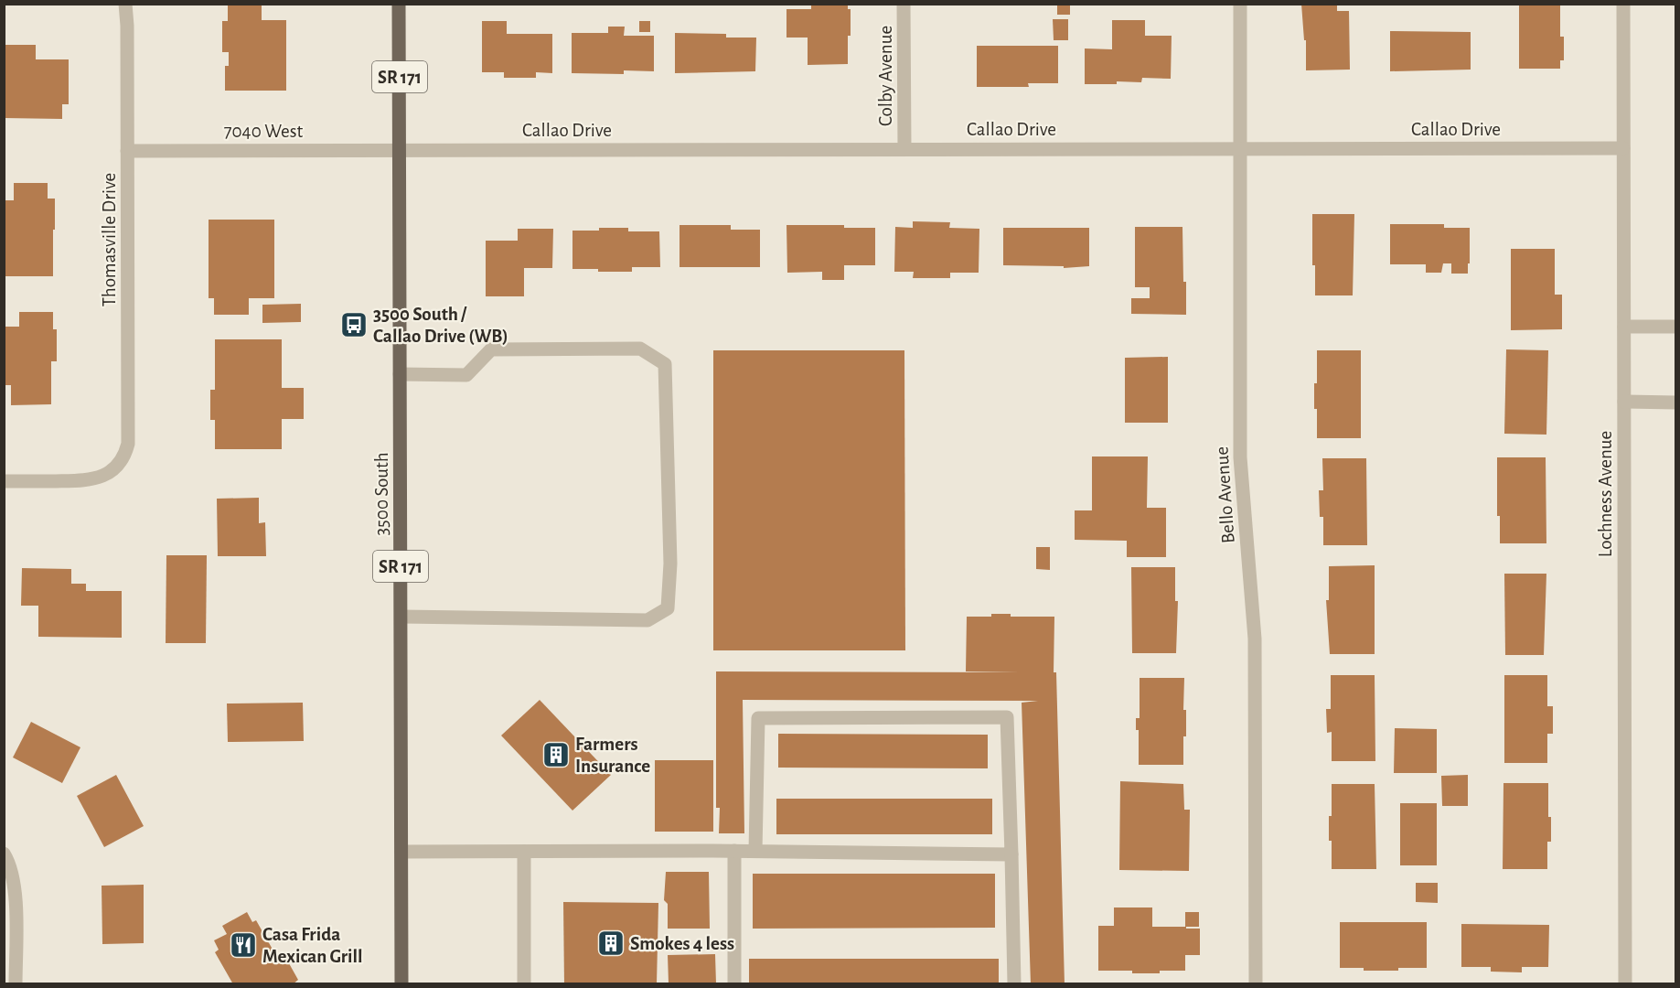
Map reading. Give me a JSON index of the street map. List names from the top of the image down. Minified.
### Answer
{"streets":{"main road":["SR 171","3500 South"],"street":["Colby Avenue","Callao Drive","7040 West","Thomasville Drive","Lochness Avenue","Bello Avenue"]},"crossings":[["Colby Avenue","Callao Drive"],["Callao Drive","7040 West"],["Callao Drive","3500 South"],["Callao Drive","Lochness Avenue"],["Callao Drive","Bello Avenue"],["7040 West","Thomasville Drive"],["7040 West","3500 South"]],"places":{"bus stop":["3500 South / Callao Drive (WB)"],"building":["Farmers Insurance","Smokes 4 less"],"restaurant":["Casa Frida Mexican Grill"]}}
